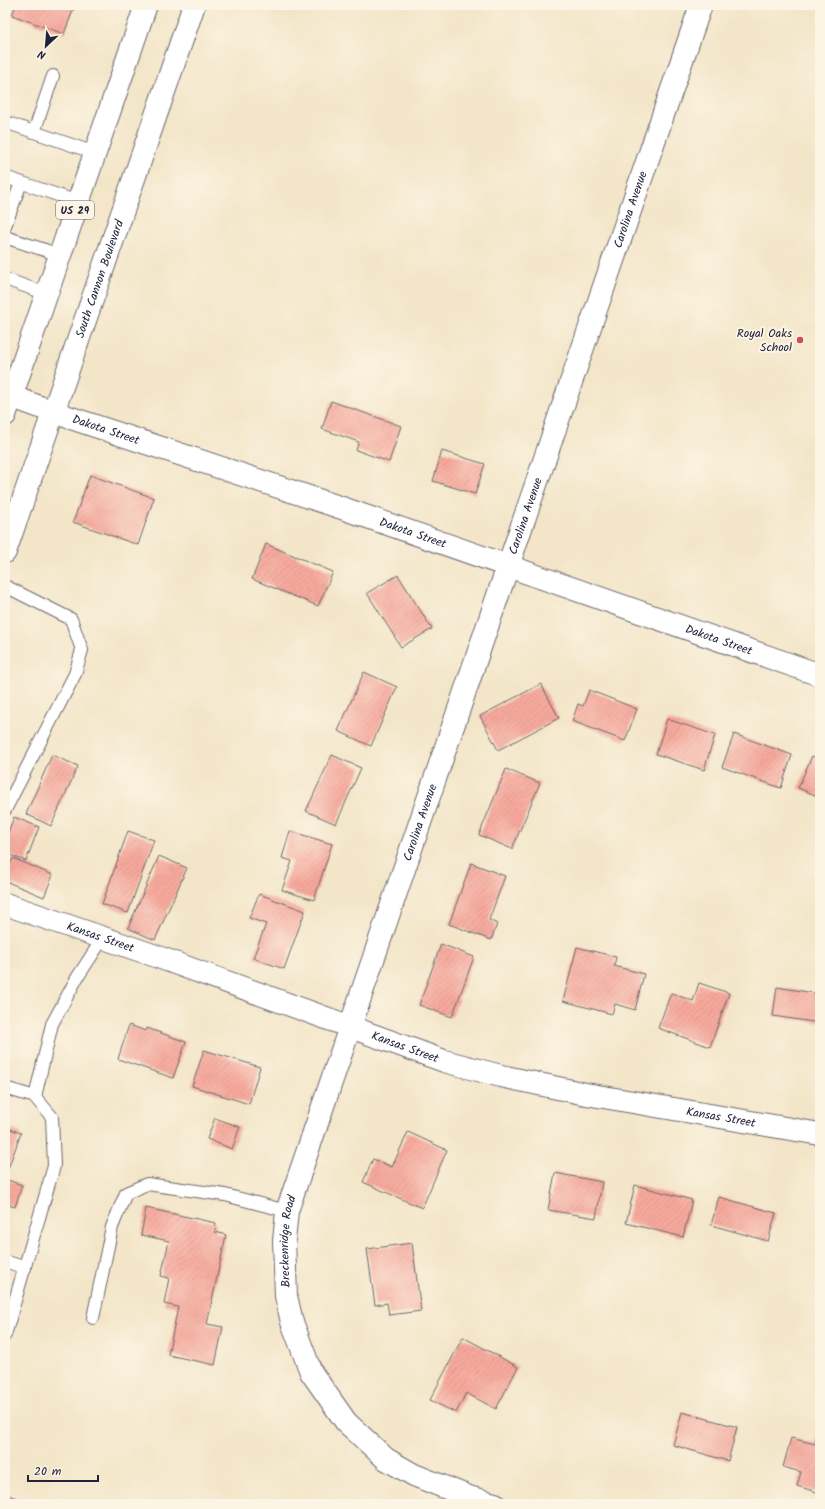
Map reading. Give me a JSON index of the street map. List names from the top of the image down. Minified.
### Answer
{"streets":{"street":["Carolina Avenue","US 29","South Cannon Boulevard","Dakota Street","Kansas Street","Breckenridge Road"]},"crossings":[["Carolina Avenue","Dakota Street"],["Carolina Avenue","Kansas Street"],["Carolina Avenue","Breckenridge Road"],["US 29","Dakota Street"],["South Cannon Boulevard","Dakota Street"],["Kansas Street","Breckenridge Road"]],"places":["Royal Oaks School"],"scale_bar":"20 m","north":"bottom left"}
